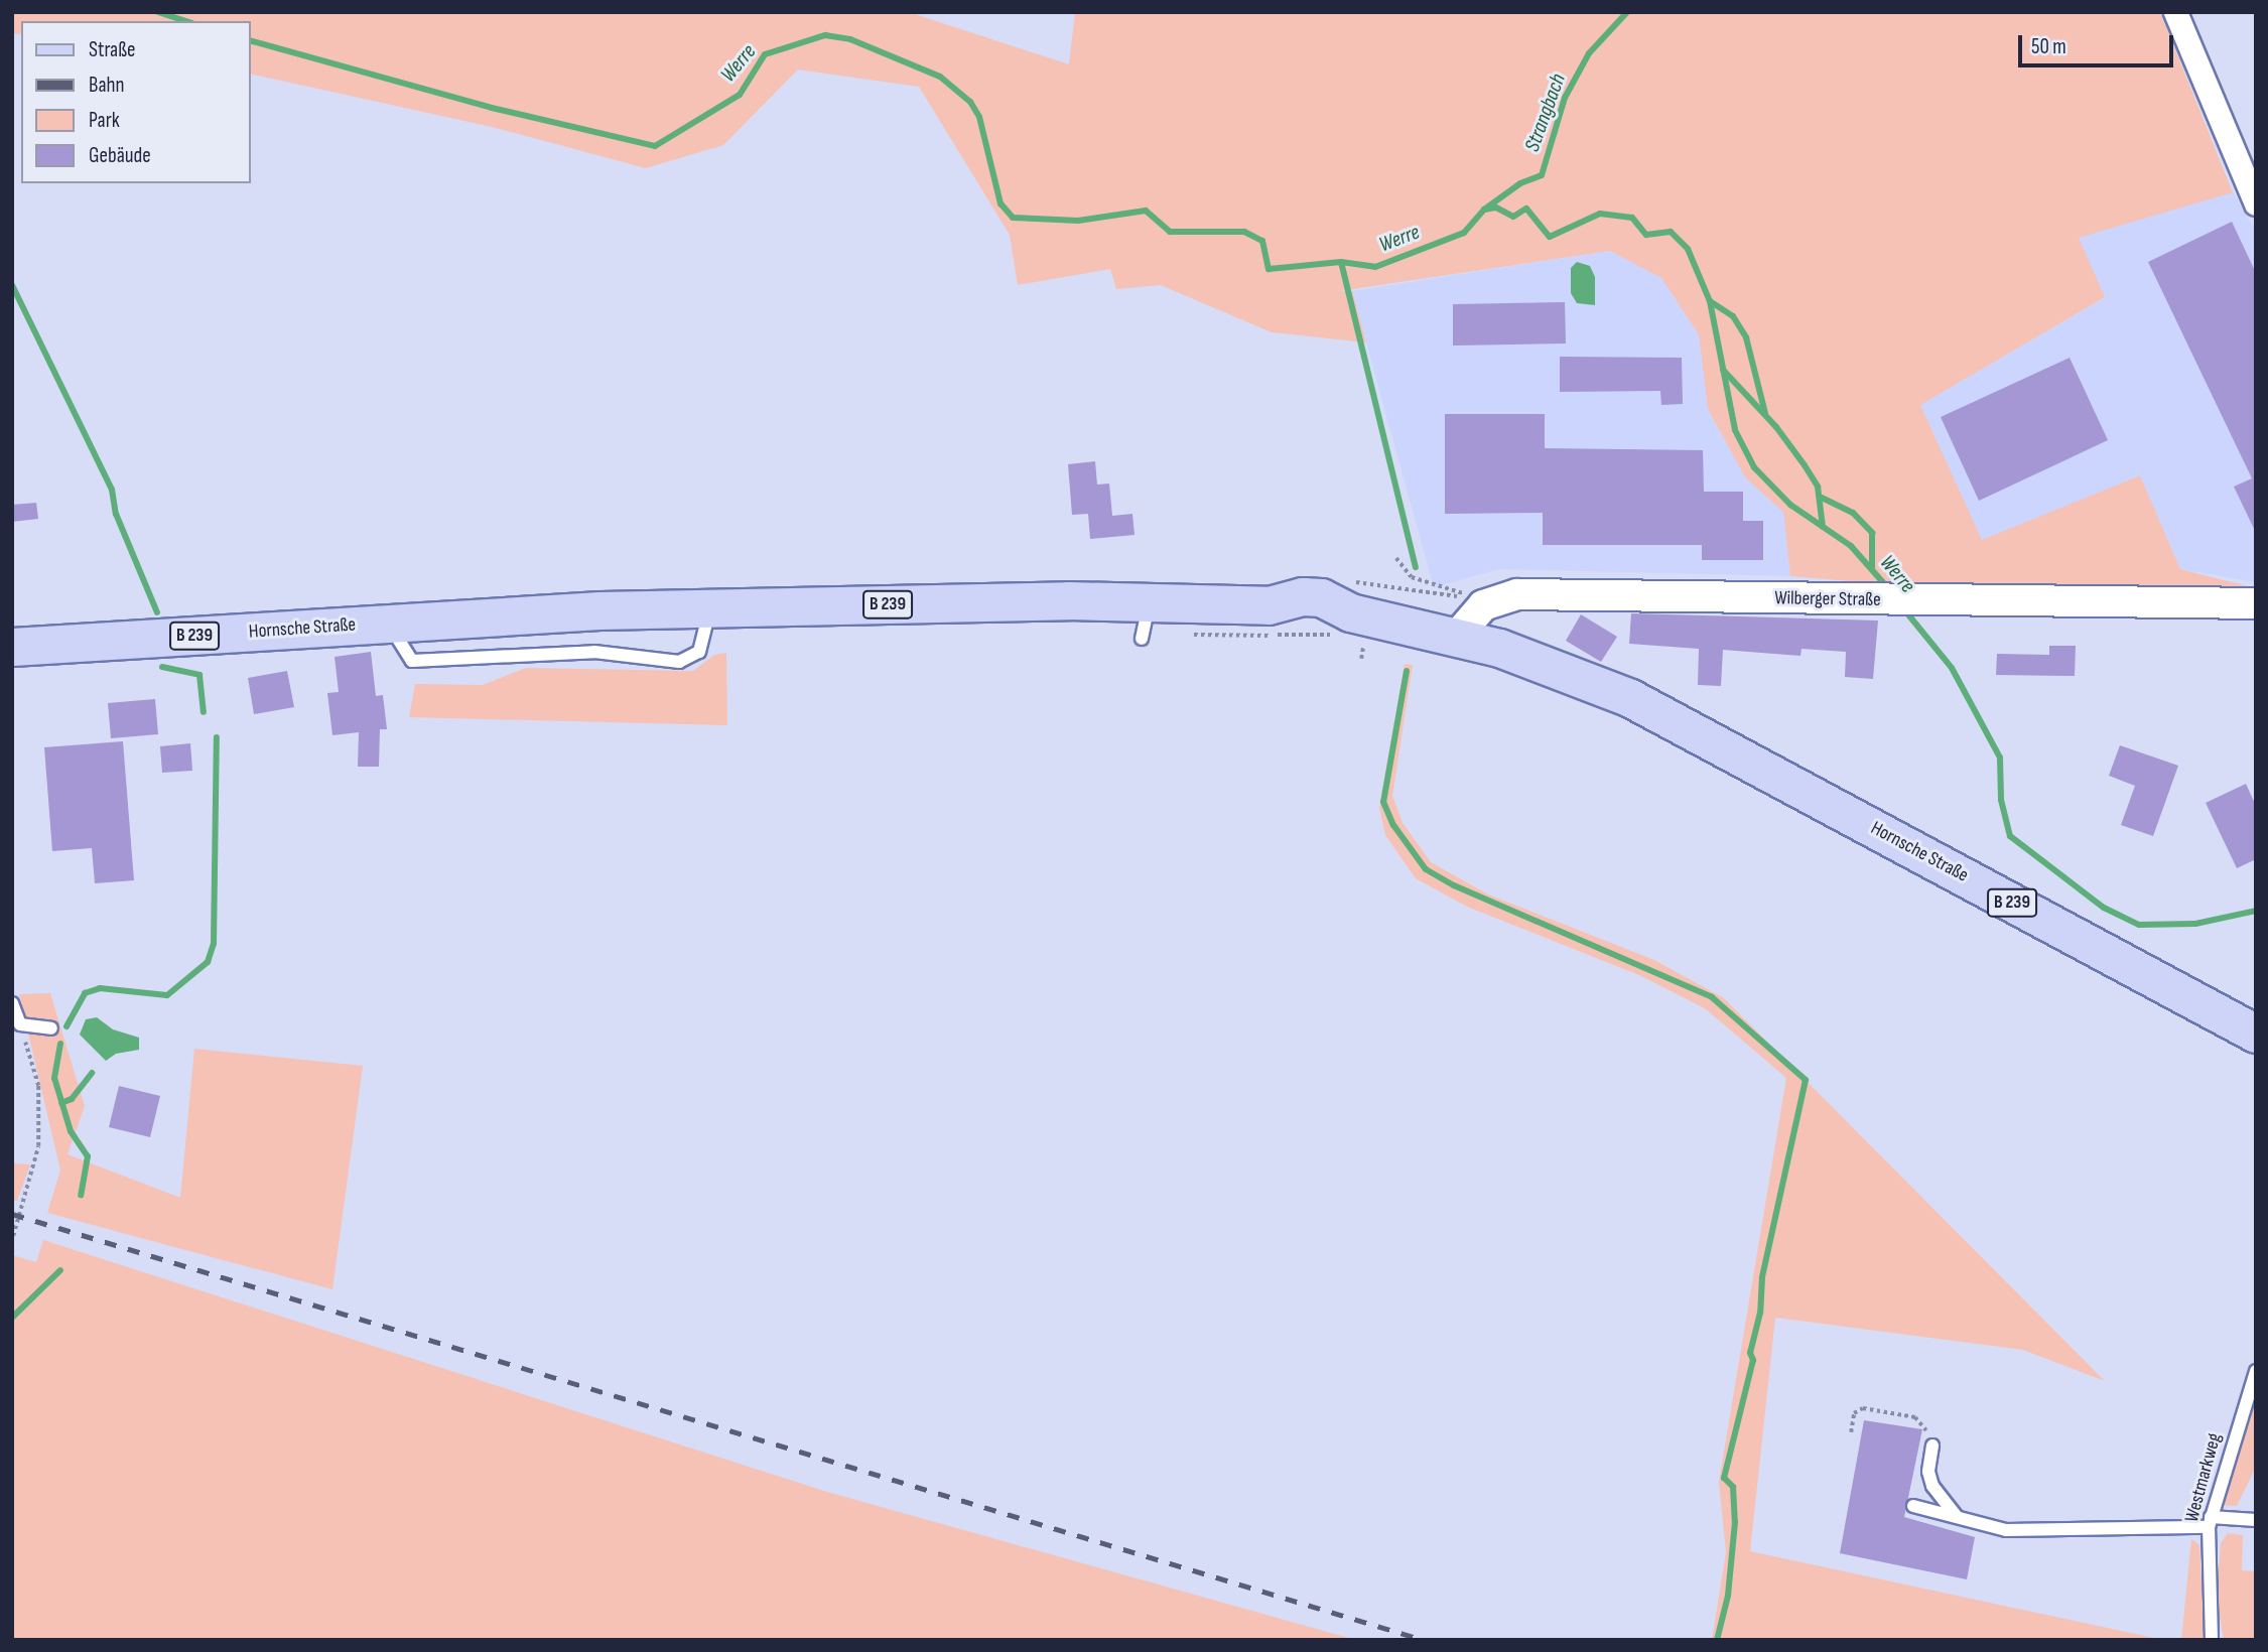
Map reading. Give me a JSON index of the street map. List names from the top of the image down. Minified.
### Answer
{"streets":{"main road":["B 239","Hornsche Straße"],"street":["Wilberger Straße"],"lane":["Westmarkweg"]},"crossings":[["Wilberger Straße","B 239"],["Wilberger Straße","Hornsche Straße"],["B 239","Hornsche Straße"]],"water":["Werre","Strangbach"],"legend":["Straße","Bahn","Park","Gebäude"],"scale_bar":"50 m"}
